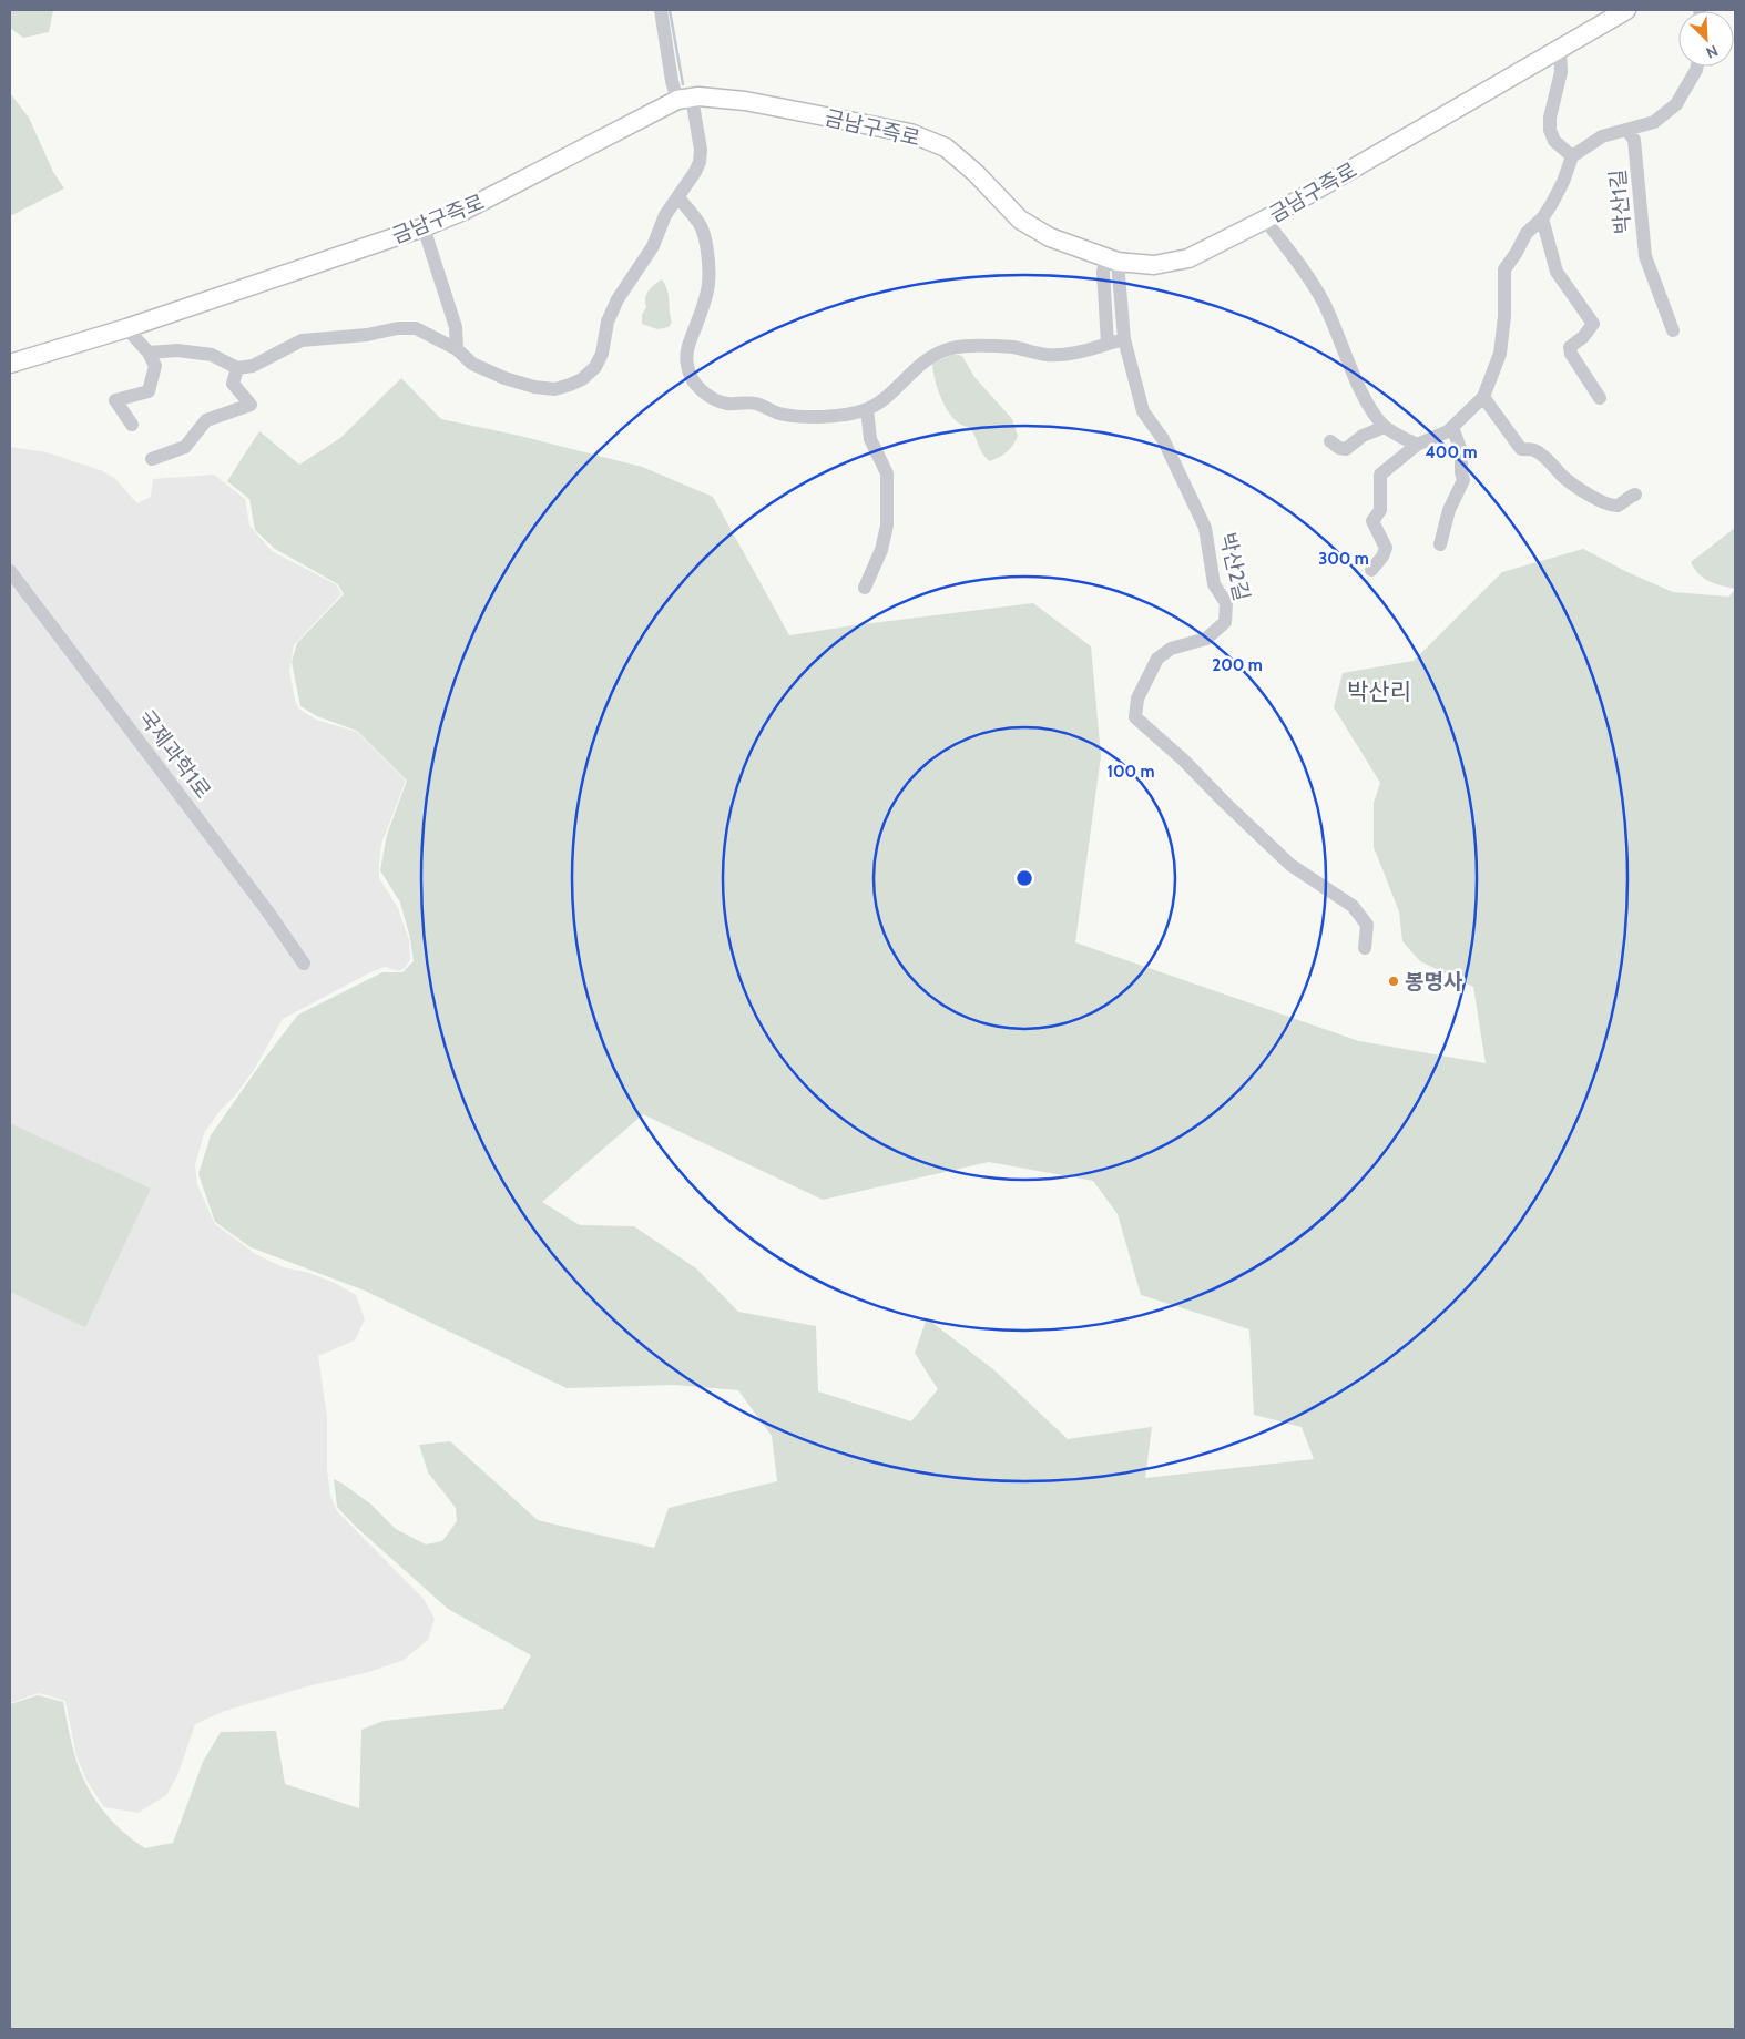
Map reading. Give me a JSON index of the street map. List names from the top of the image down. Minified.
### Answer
{"streets":{"main road":["금남구즉로"],"street":["박산1길","박산2길","국제과학1로"]},"crossings":[["금남구즉로","박산2길"]],"districts":["박산리"],"places":["봉명사"],"north":"bottom right","rings":["400 m","300 m","200 m","100 m"]}
